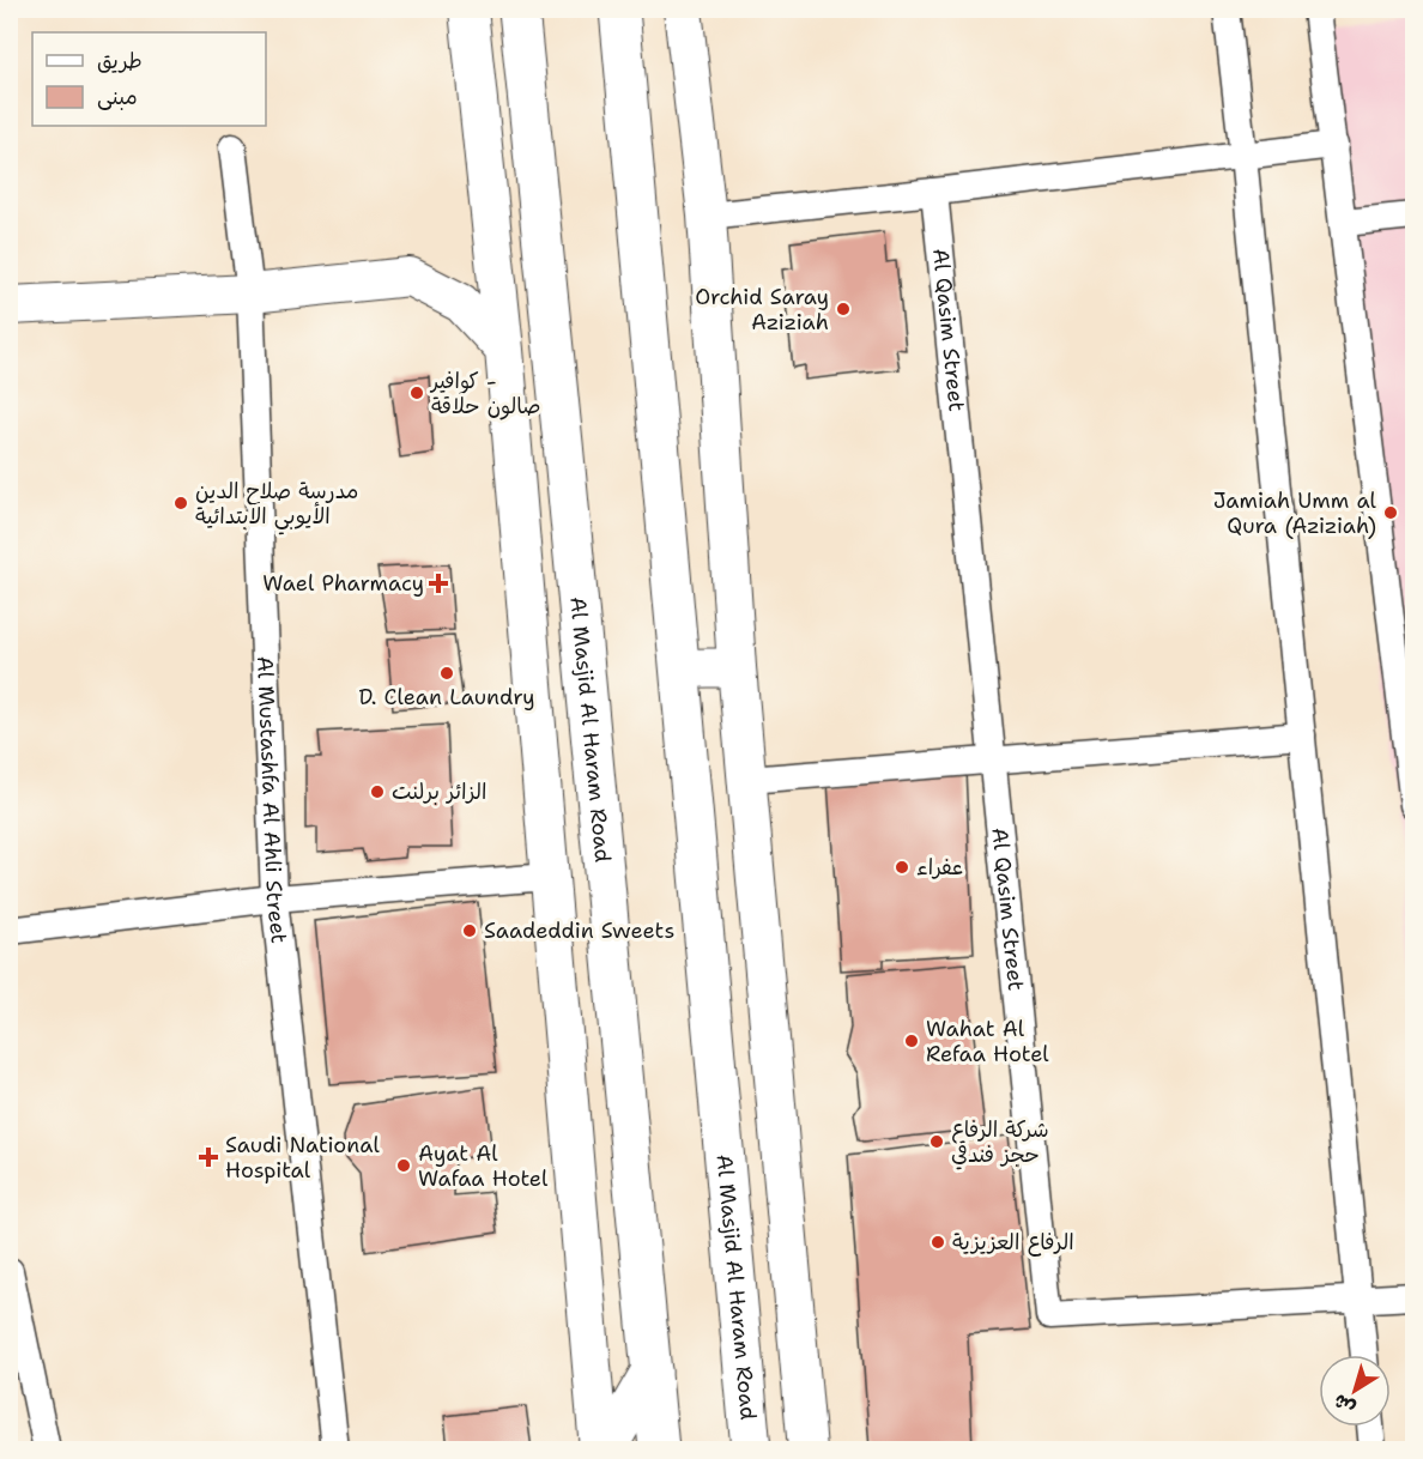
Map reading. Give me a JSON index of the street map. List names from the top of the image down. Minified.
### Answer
{"streets":{"main road":["Al Masjid Al Haram Road"],"street":["Al Qasim Street","Al Mustashfa Al Ahli Street"]},"places":{"other":["Orchid Saray Aziziah","كوافير - صالون حلاقة","مدرسة صلاح الدين الأيوبي الابتدائية","Jamiah Umm al Qura (Aziziah)","D. Clean Laundry","الزائر برلنت","عفراء","Saadeddin Sweets","Wahat Al Refaa Hotel","شركة الرفاع حجز فندقي","Ayat Al Wafaa Hotel","الرفاع العزيزية"],"health":["Wael Pharmacy","Saudi National Hospital"]},"legend":["طريق","مبنى"],"north":"bottom left"}
